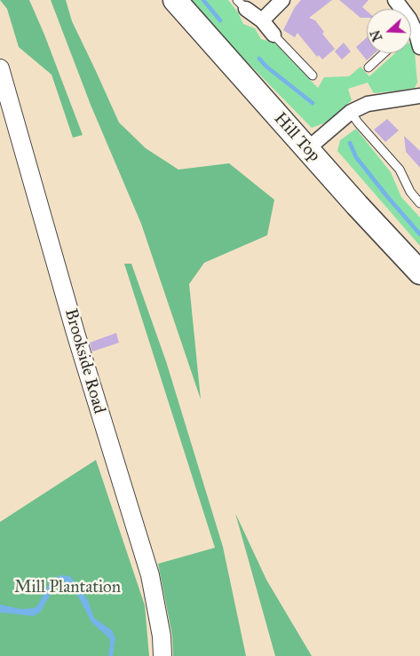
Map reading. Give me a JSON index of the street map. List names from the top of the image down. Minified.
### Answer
{"streets":{"main road":["Hill Top"],"street":["Brookside Road"]},"parks":["Mill Plantation"],"north":"left"}
